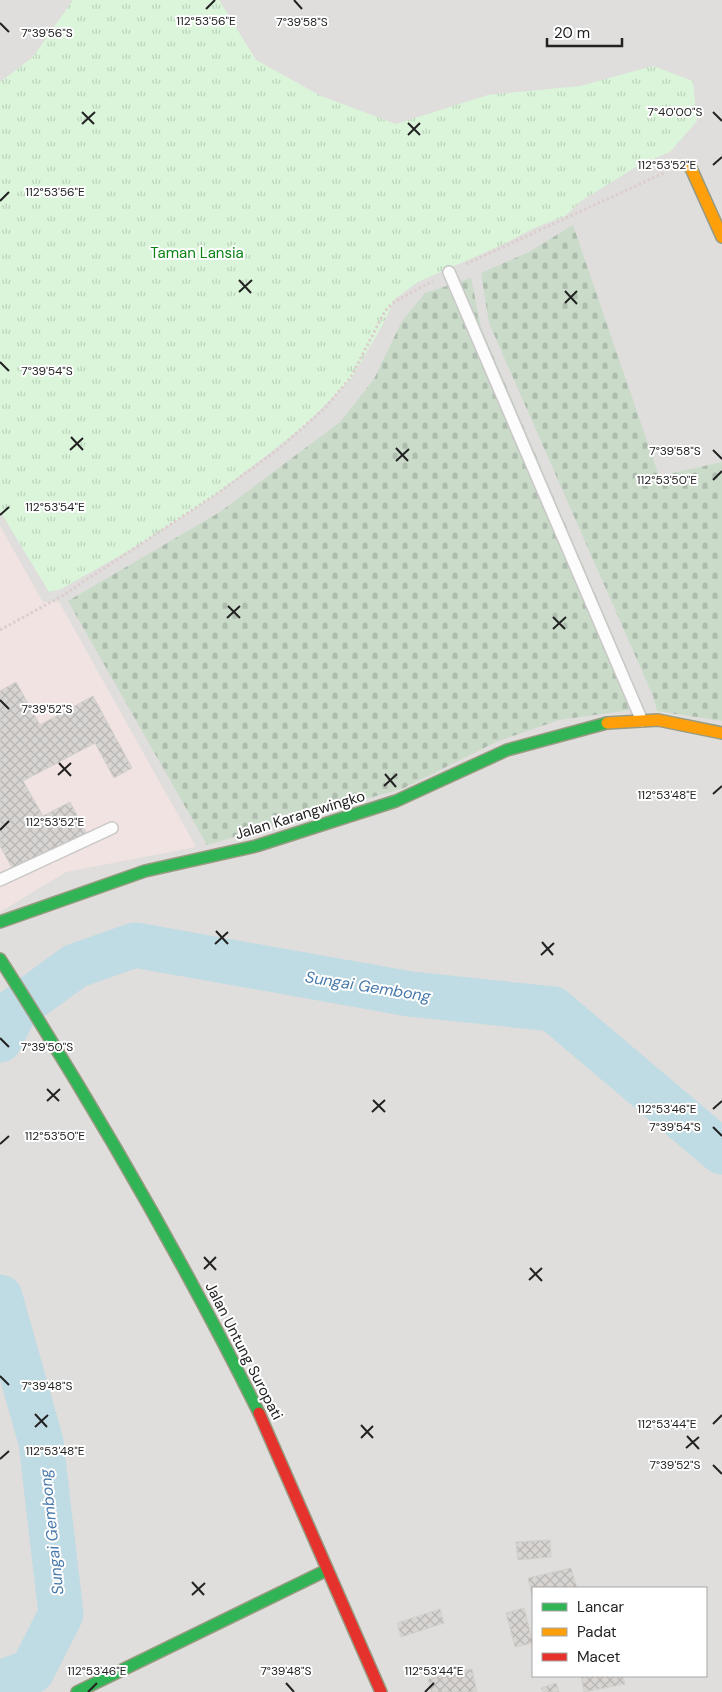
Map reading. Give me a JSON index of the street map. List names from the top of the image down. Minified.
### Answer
{"streets":{"main road":["Jalan Karangwingko","Jalan Untung Suropati"]},"water":["Sungai Gembong"],"parks":["Taman Lansia"],"legend":["Lancar","Padat","Macet"],"scale_bar":"20 m","coordinates":["112°53'56\"E","7°39'58\"S","7°39'56\"S","7°40'00\"S","112°53'52\"E","7°39'54\"S","112°53'50\"E","112°53'54\"E","7°39'52\"S","112°53'48\"E","7°39'50\"S","112°53'46\"E","7°39'48\"S","112°53'44\"E"]}
